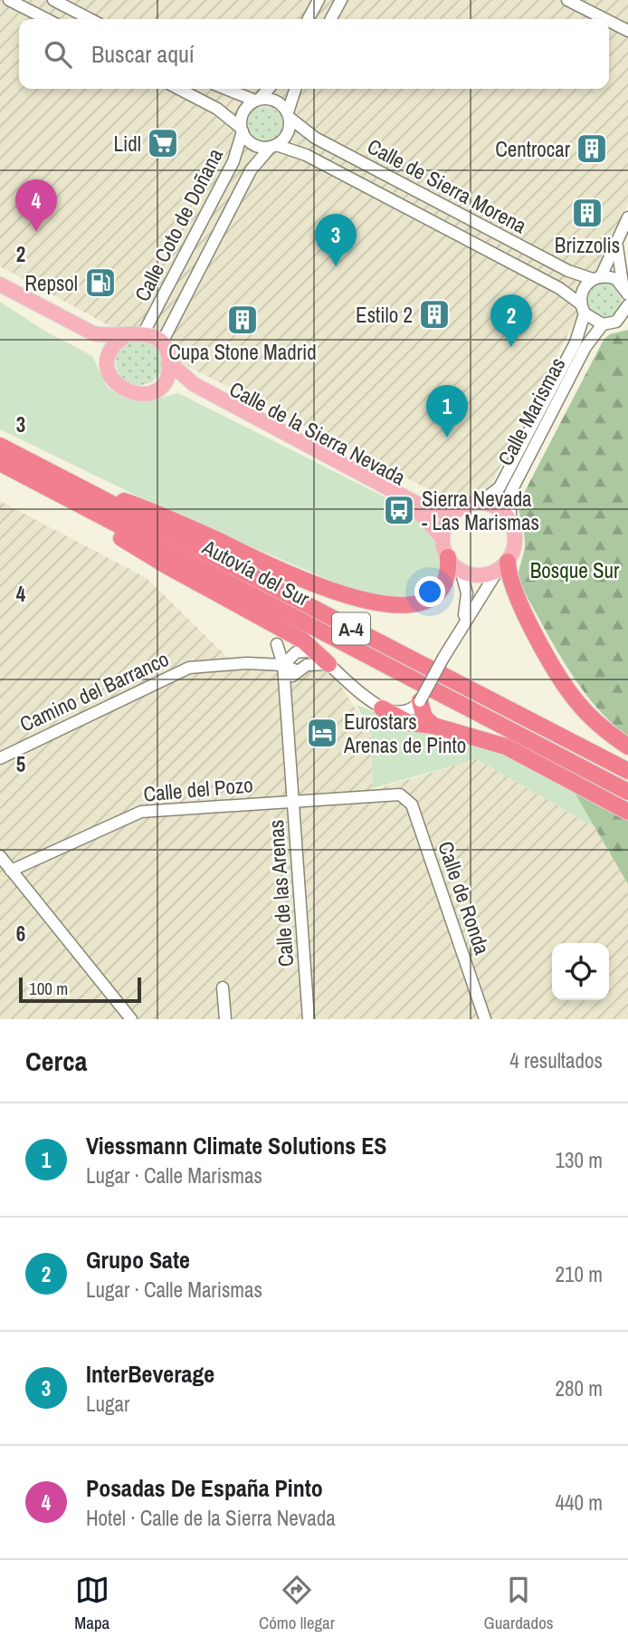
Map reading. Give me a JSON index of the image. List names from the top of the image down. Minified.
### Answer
{"streets":{"highway":["Autovía del Sur","A-4"],"main road":["Calle de la Sierra Nevada"],"street":["Calle de Sierra Morena","Calle Coto de Doñana","Calle Marismas","Camino del Barranco","Calle del Pozo","Calle de las Arenas","Calle de Ronda"]},"crossings":[["Calle de Sierra Morena","Calle Coto de Doñana"],["Calle de Sierra Morena","Calle Marismas"],["Calle Coto de Doñana","Calle de la Sierra Nevada"],["Calle Marismas","Calle de la Sierra Nevada"],["Camino del Barranco","Calle de las Arenas"],["Calle del Pozo","Calle de las Arenas"],["Calle del Pozo","Calle de Ronda"]],"parks":["Bosque Sur"],"places":{"supermarket":["Lidl"],"building":["Centrocar","Brizzolis","Estilo 2","Cupa Stone Madrid"],"fuel station":["Repsol"],"bus stop":["Sierra Nevada - Las Marismas"],"hotel":["Eurostars Arenas de Pinto"]},"scale_bar":"100 m","page":{"search":"Buscar aquí","pins":["4","3","2","1"],"scale":"100 m","heading":["Cerca","4 resultados"],"list":[{"mark":"1","name":"Viessmann Climate Solutions ES","note":"Lugar · Calle Marismas","value":"130 m"},{"mark":"2","name":"Grupo Sate","note":"Lugar · Calle Marismas","value":"210 m"},{"mark":"3","name":"InterBeverage","note":"Lugar","value":"280 m"},{"mark":"4","name":"Posadas De España Pinto","note":"Hotel · Calle de la Sierra Nevada","value":"440 m"}],"nav":["Mapa","Cómo llegar","Guardados"]},"grid":{"rows":["2","3","4","5","6"]}}
